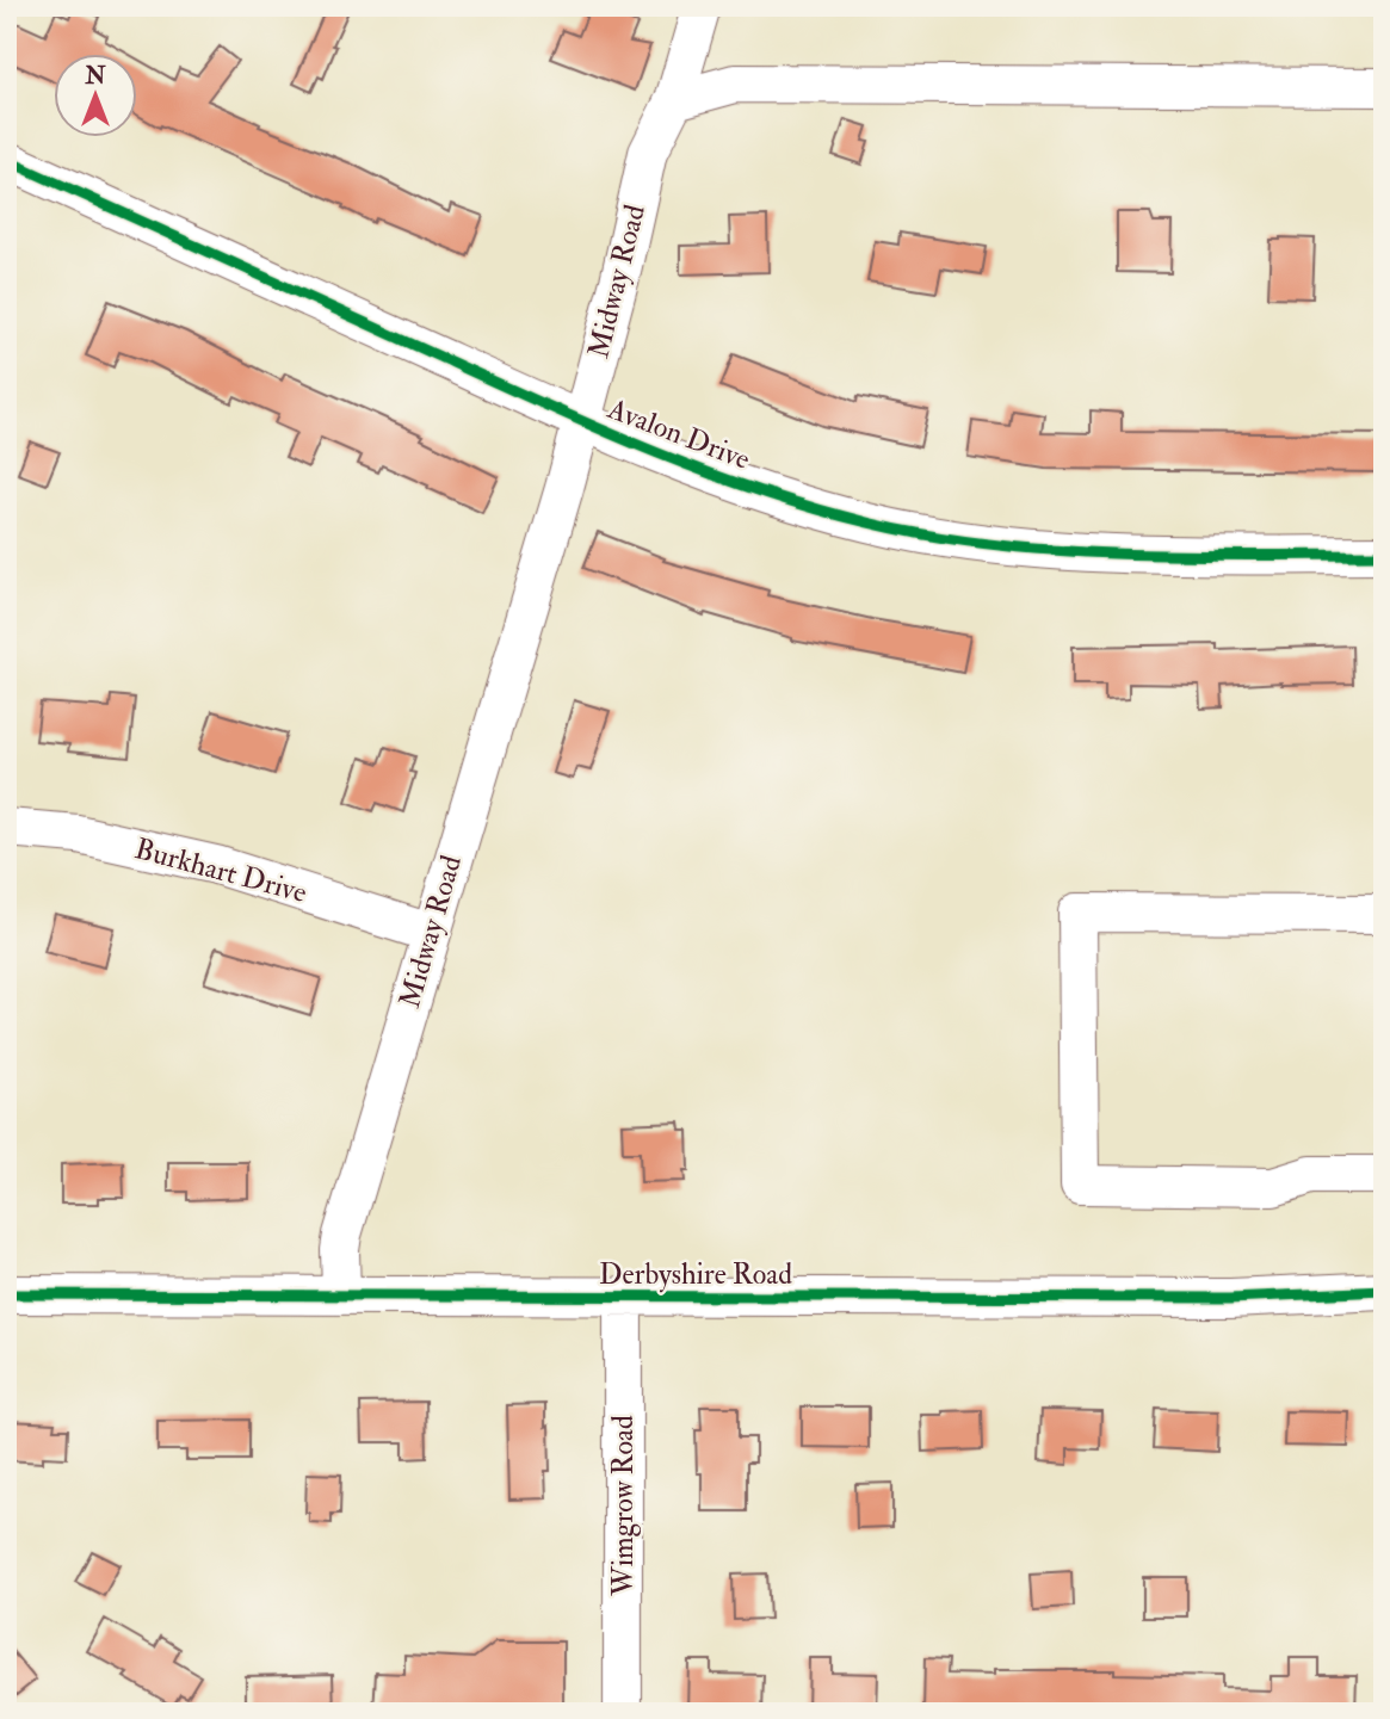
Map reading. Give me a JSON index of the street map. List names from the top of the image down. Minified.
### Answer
{"streets":{"street":["Midway Road","Avalon Drive","Burkhart Drive","Derbyshire Road","Wimgrow Road"]},"crossings":[["Midway Road","Avalon Drive"],["Midway Road","Burkhart Drive"],["Midway Road","Derbyshire Road"],["Derbyshire Road","Wimgrow Road"]],"north":"top"}
